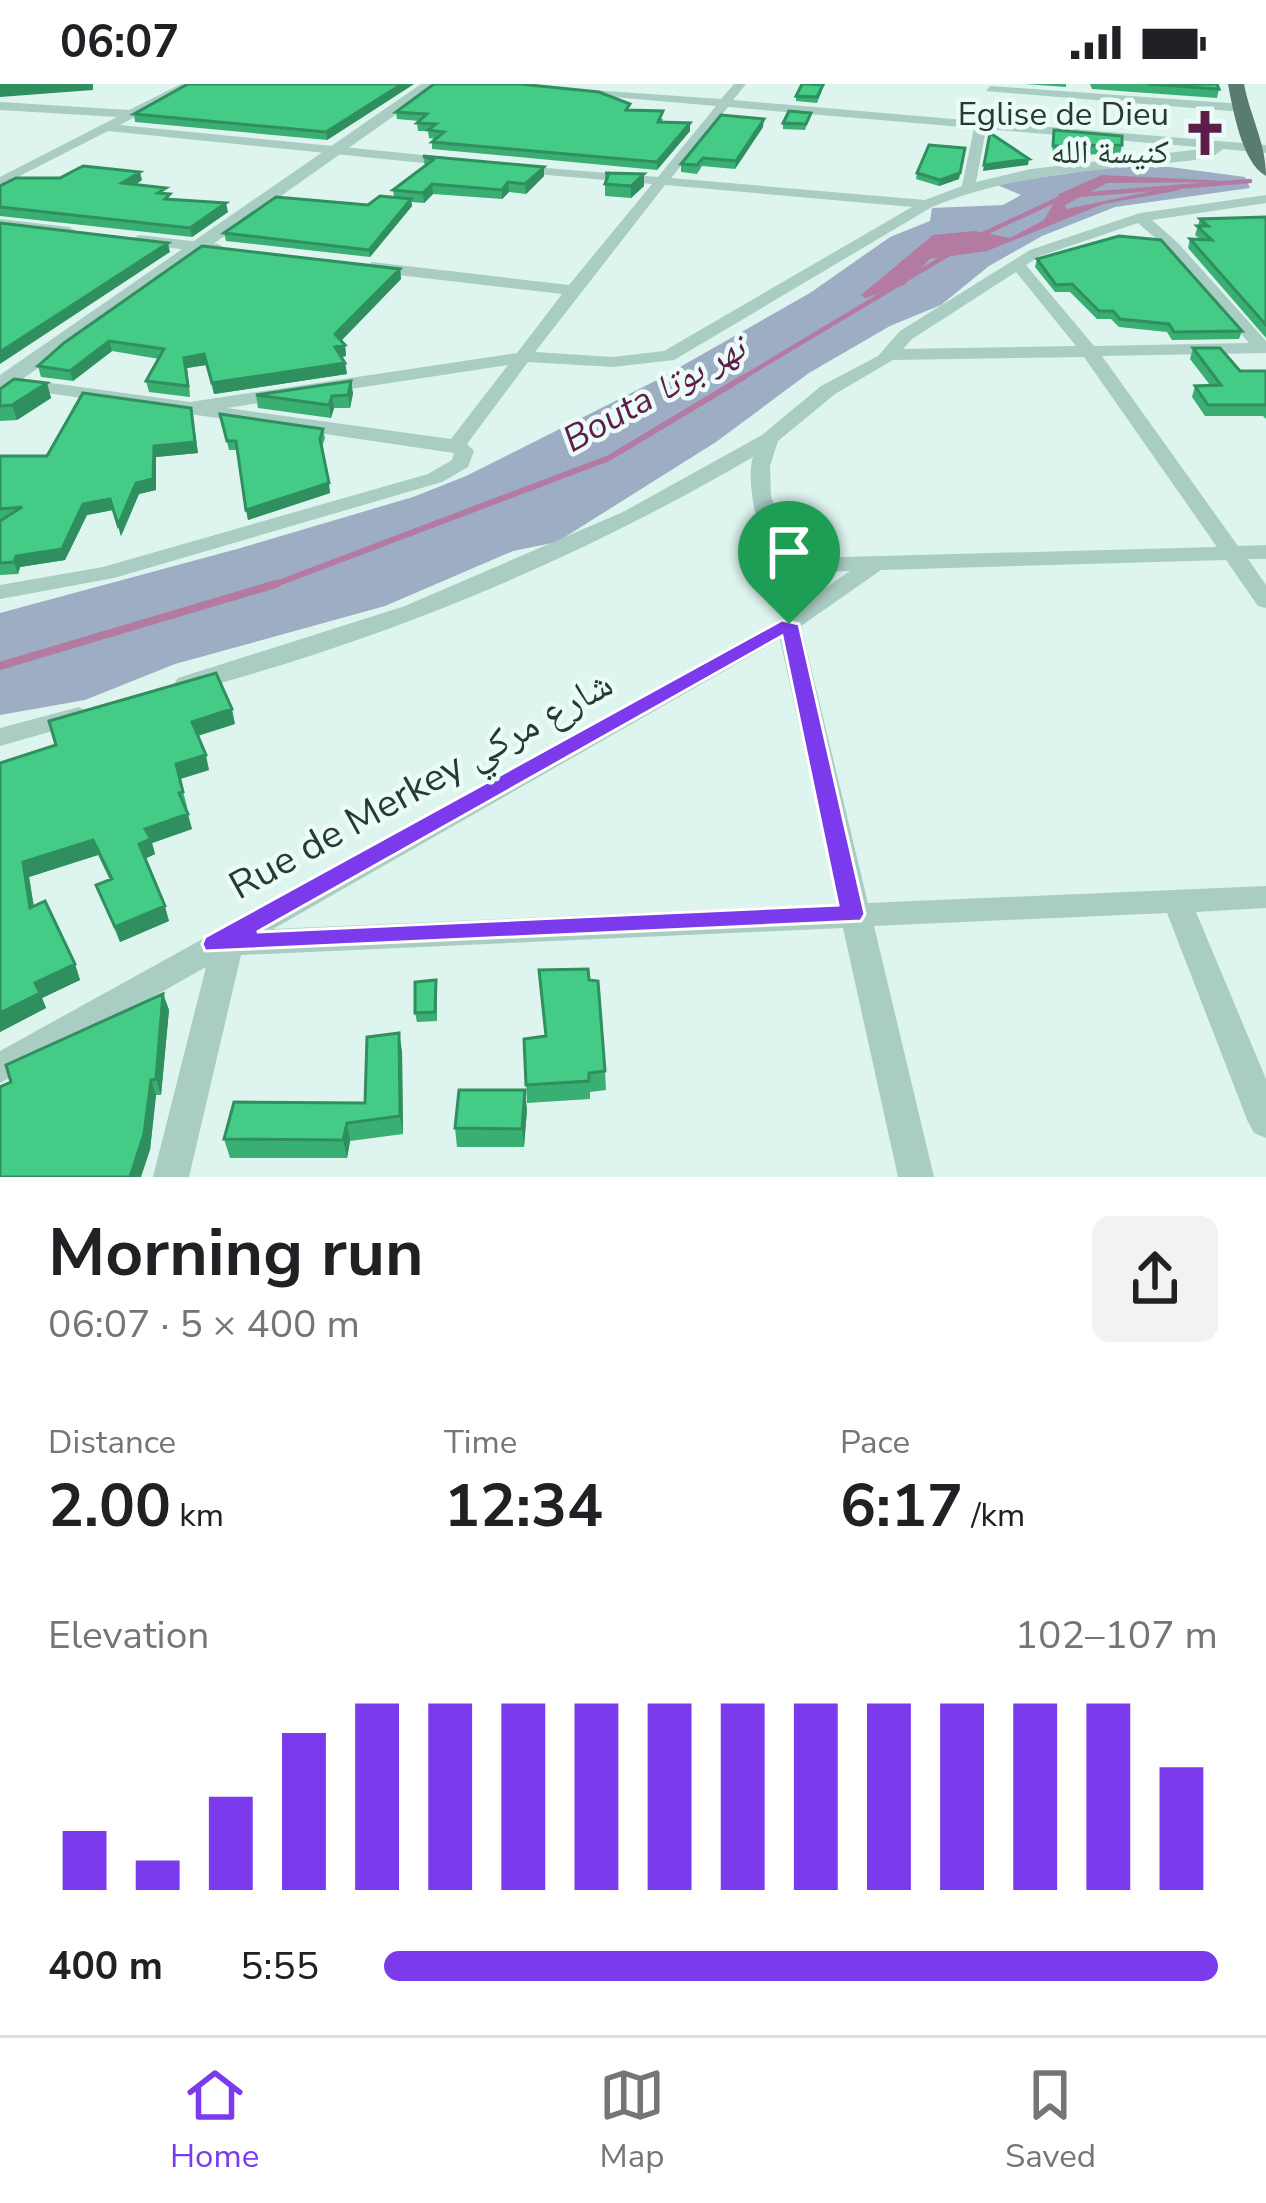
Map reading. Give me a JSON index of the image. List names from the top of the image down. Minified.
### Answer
{"streets":{"street":["Rue de Merkey شارع مركي"]},"water":["Bouta نهر بوتا"],"places":{"church":["Eglise de Dieu كنيسة الله"]},"page":{"status":"06:07","heading":["Morning run","06:07 · 5 × 400 m"],"stats":[["Distance","2.00 km"],["Time","12:34"],["Pace","6:17 /km"]],"chart":["Elevation","102–107 m"],"list":[{"name":"400 m","note":"5:55"}],"tabs":["Home","Map","Saved"]}}
